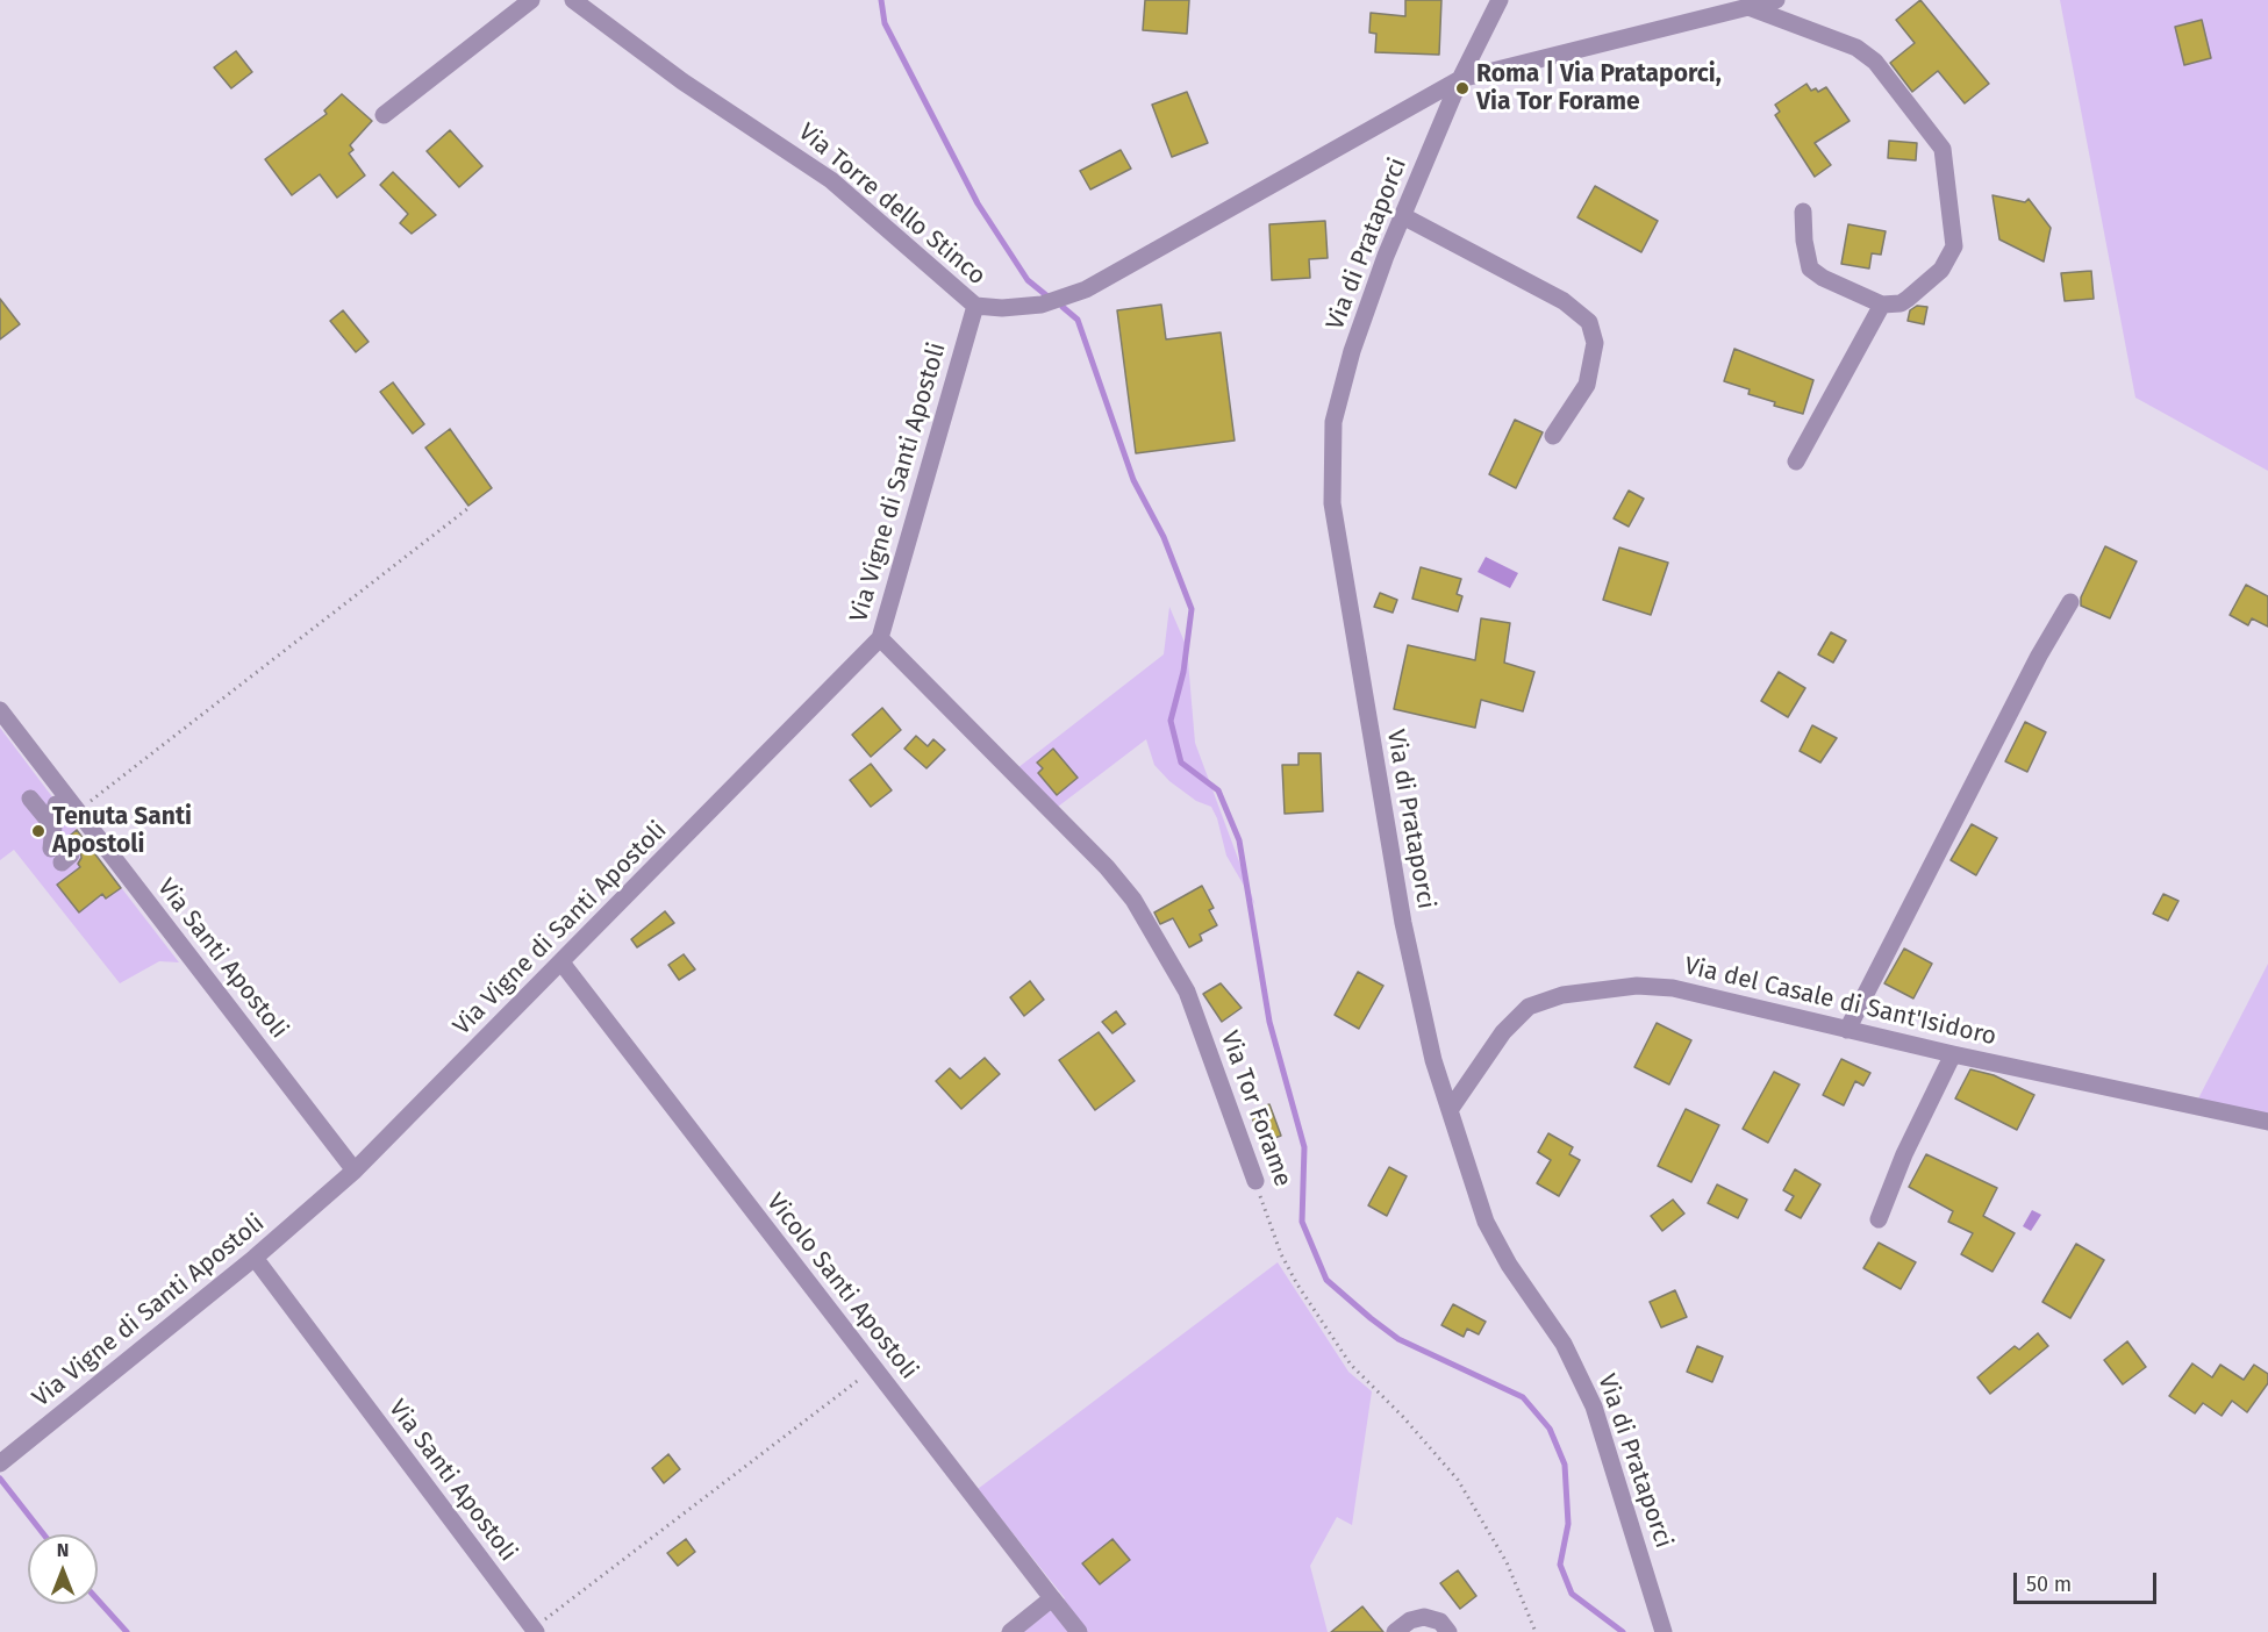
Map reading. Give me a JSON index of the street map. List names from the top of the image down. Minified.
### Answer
{"streets":{"street":["Via Torre dello Stinco","Via di Prataporci","Via Vigne di Santi Apostoli","Via Santi Apostoli","Via del Casale di Sant'Isidoro","Via Tor Forame","Vicolo Santi Apostoli"]},"crossings":[["Via Torre dello Stinco","Via di Prataporci"],["Via Torre dello Stinco","Via Vigne di Santi Apostoli"],["Via di Prataporci","Via del Casale di Sant'Isidoro"],["Via Vigne di Santi Apostoli","Via Santi Apostoli"],["Via Vigne di Santi Apostoli","Via Tor Forame"],["Via Vigne di Santi Apostoli","Vicolo Santi Apostoli"]],"places":["Roma | Via Prataporci, Via Tor Forame","Tenuta Santi Apostoli"],"scale_bar":"50 m","north":"top"}
